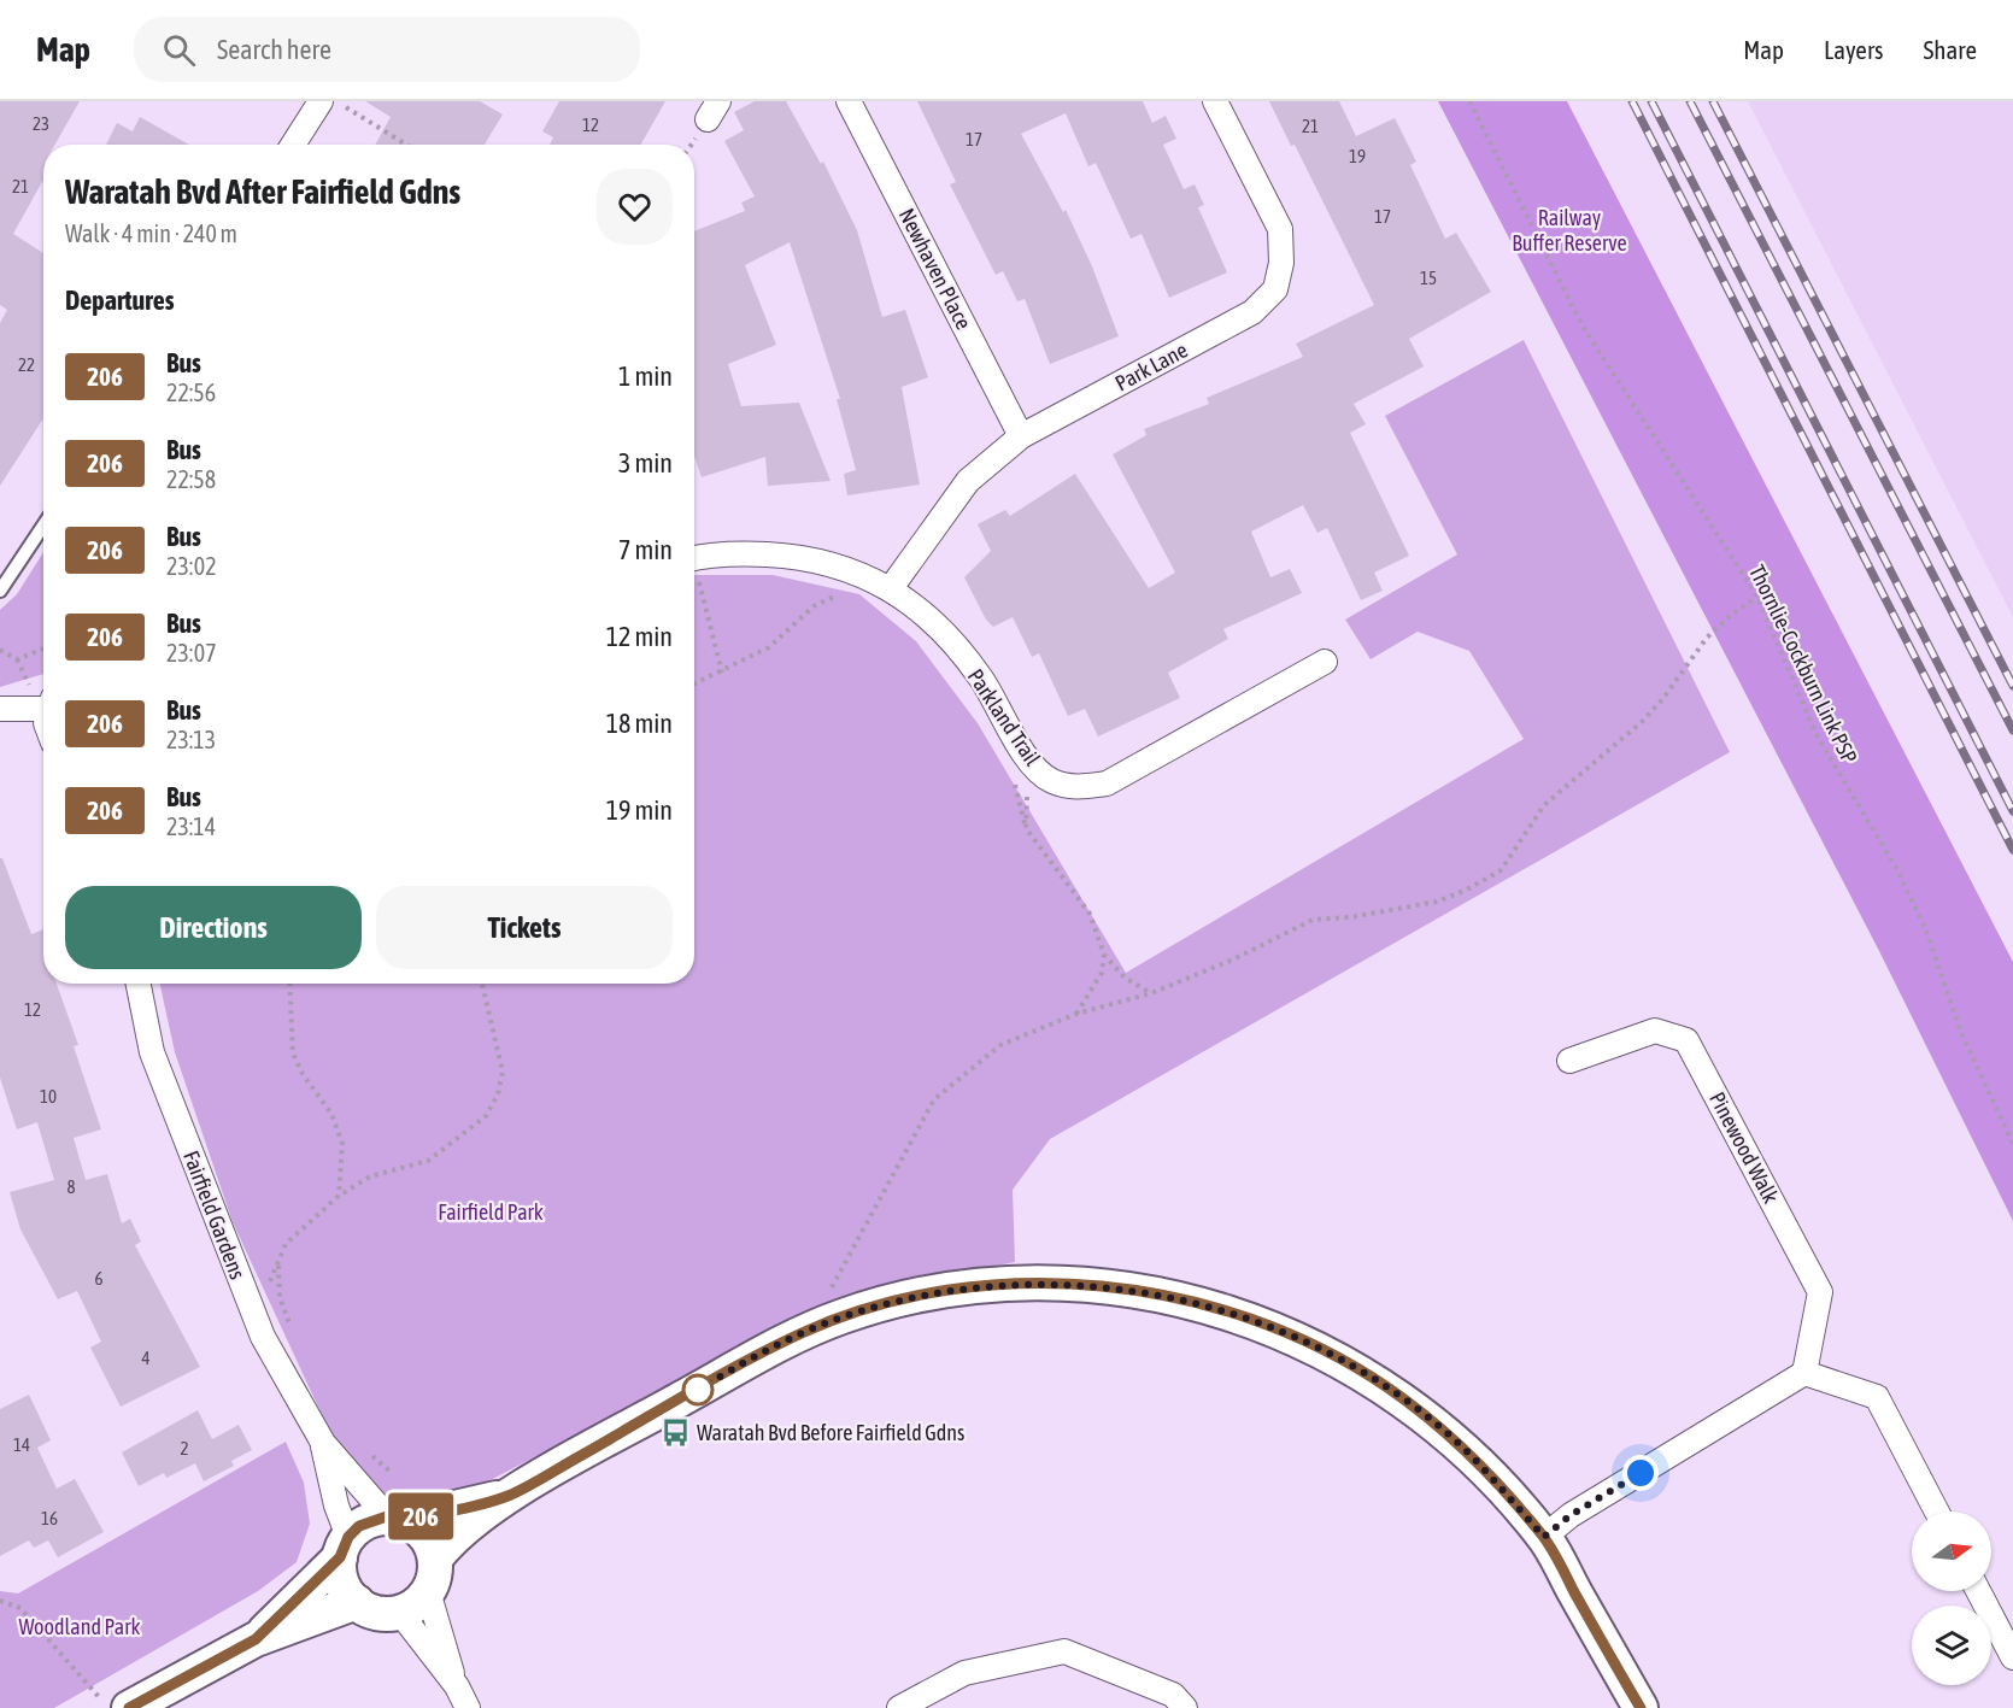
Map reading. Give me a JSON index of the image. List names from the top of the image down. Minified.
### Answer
{"streets":{"street":["Newhaven Place","Park Lane","Parkland Trail","Pinewood Walk","Fairfield Gardens"],"path":["Thornlie-Cockburn Link PSP"]},"crossings":[["Newhaven Place","Park Lane"],["Park Lane","Parkland Trail"]],"parks":["Railway Buffer Reserve","Fairfield Park","Woodland Park"],"places":{"bus stop":["Waratah Bvd Before Fairfield Gdns"]},"lines":["bus line 206"],"house_numbers":["23","12","21","17","19","21","17","15","22","12","10","8","6","4","14","2","16"],"north":"right","page":{"header":"Map","search":"Search here","nav":["Map","Layers","Share"],"on_map":"206","heading":[["Waratah Bvd After Fairfield Gdns","Walk · 4 min · 240 m"],"Departures"],"list":[{"mark":"206","name":"Bus","note":"22:56","value":"1 min"},{"mark":"206","name":"Bus","note":"22:58","value":"3 min"},{"mark":"206","name":"Bus","note":"23:02","value":"7 min"},{"mark":"206","name":"Bus","note":"23:07","value":"12 min"},{"mark":"206","name":"Bus","note":"23:13","value":"18 min"},{"mark":"206","name":"Bus","note":"23:14","value":"19 min"}],"buttons":["Directions","Tickets"]}}
